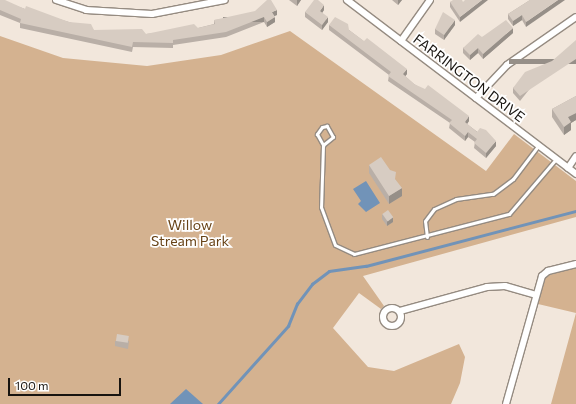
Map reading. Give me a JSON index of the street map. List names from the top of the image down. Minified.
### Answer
{"streets":{"street":["FARRINGTON DRIVE"]},"parks":["Willow Stream Park"],"scale_bar":"100 m"}
